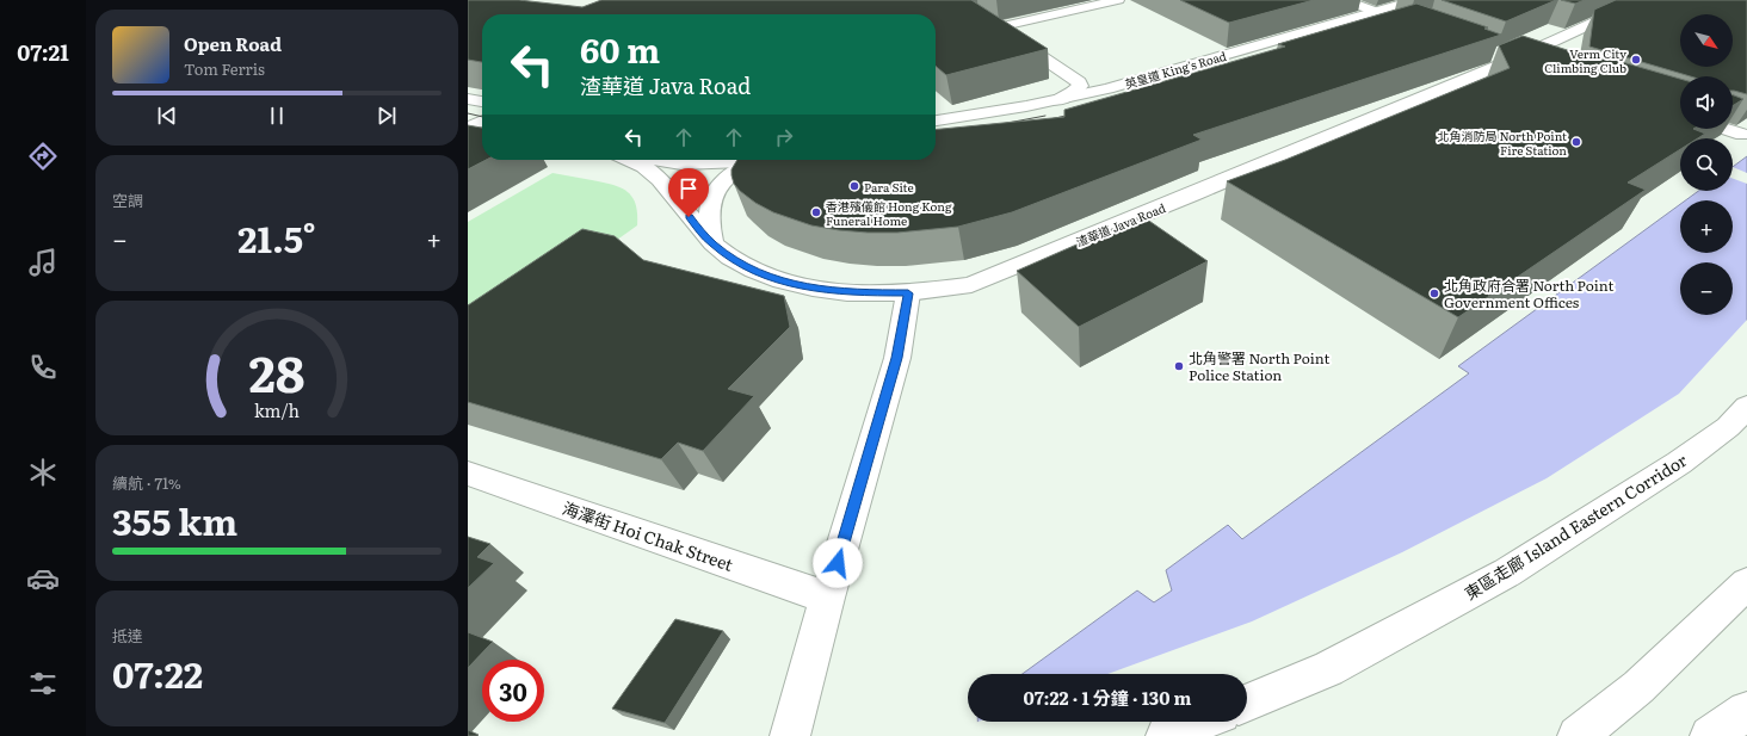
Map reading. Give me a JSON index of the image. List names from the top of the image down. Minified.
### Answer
{"streets":{"main road":["英皇道 King's Road","渣華道 Java Road","東區走廊 Island Eastern Corridor","海澤街 Hoi Chak Street"]},"places":["Verm City Climbing Club","北角消防局 North Point Fire Station","Para Site","香港殯儀館 Hong Kong Funeral Home","北角政府合署 North Point Government Offices","北角警署 North Point Police Station"],"north":"bottom right","page":{"tabs":"07:21","map_buttons":["+","−"],"turn":["60 m","渣華道 Java Road"],"song":["Open Road","Tom Ferris"],"tile":["空調",["續航 · 71%","355 km"],["抵達","07:22"]],"heat":["−","21.5°","+"],"limit":"30","trip":"07:22 · 1 分鐘 · 130 m","gauge":["28","km/h"]}}
